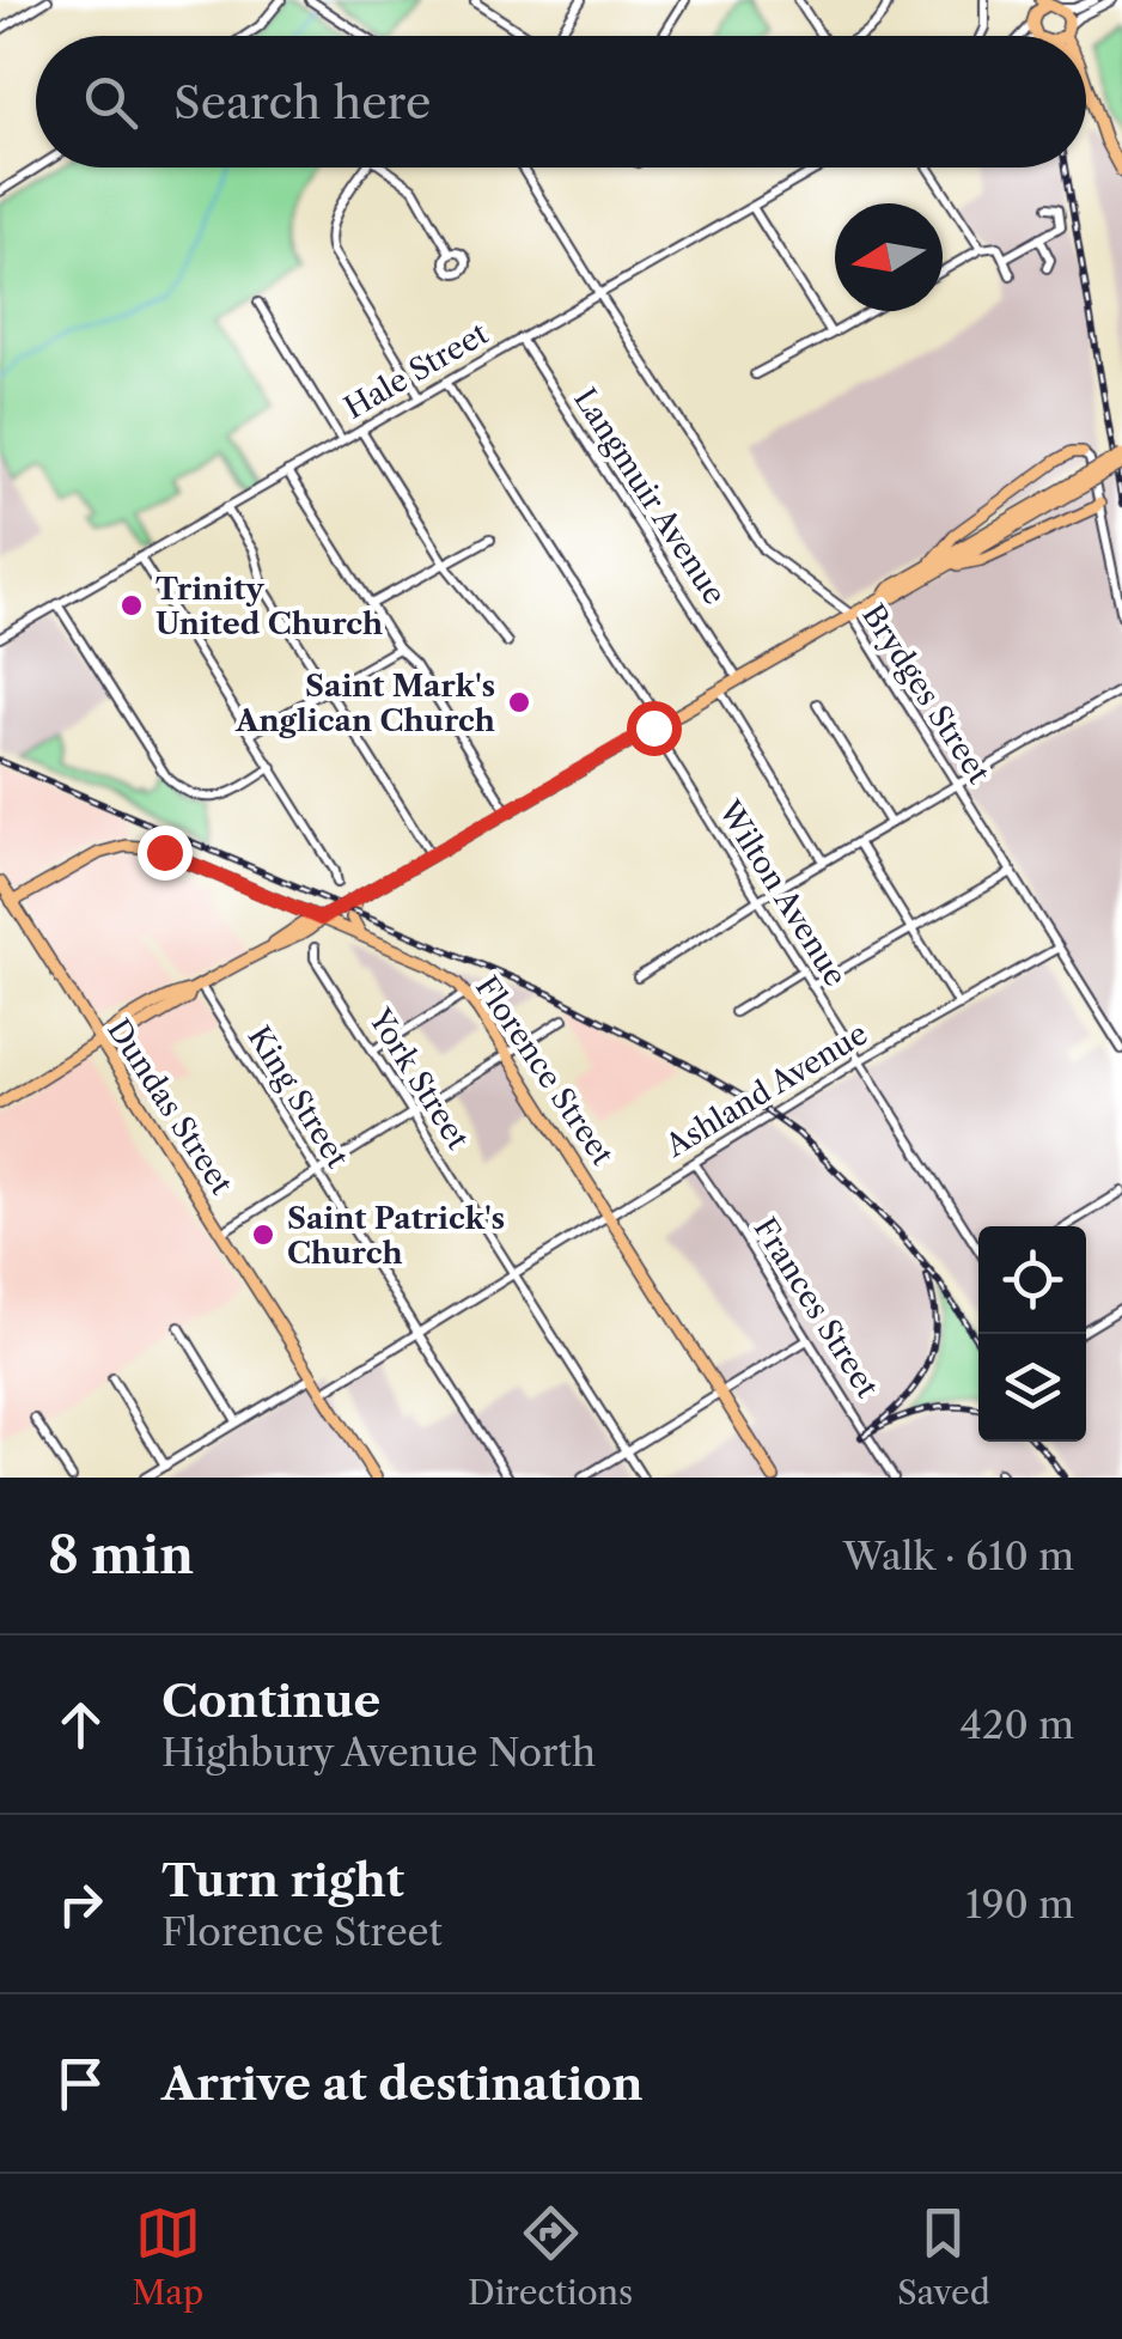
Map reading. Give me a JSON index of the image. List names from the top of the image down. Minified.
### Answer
{"streets":{"main road":["Florence Street","Dundas Street"],"street":["Hale Street","Langmuir Avenue","Brydges Street","Wilton Avenue","York Street","Ashland Avenue","King Street","Frances Street"]},"crossings":[["Hale Street","Langmuir Avenue"],["Hale Street","Brydges Street"],["Hale Street","Wilton Avenue"],["Brydges Street","Ashland Avenue"],["Wilton Avenue","Ashland Avenue"],["Florence Street","Ashland Avenue"],["Florence Street","Dundas Street"],["York Street","Ashland Avenue"],["Ashland Avenue","King Street"],["Ashland Avenue","Dundas Street"],["Ashland Avenue","Frances Street"]],"places":["Trinity United Church","Saint Mark's Anglican Church","Saint Patrick's Church"],"north":"left","page":{"search":"Search here","heading":["8 min","Walk · 610 m"],"list":[["Continue","Highbury Avenue North","420 m"],["Turn right","Florence Street","190 m"],"Arrive at destination"],"nav":["Map","Directions","Saved"]}}
